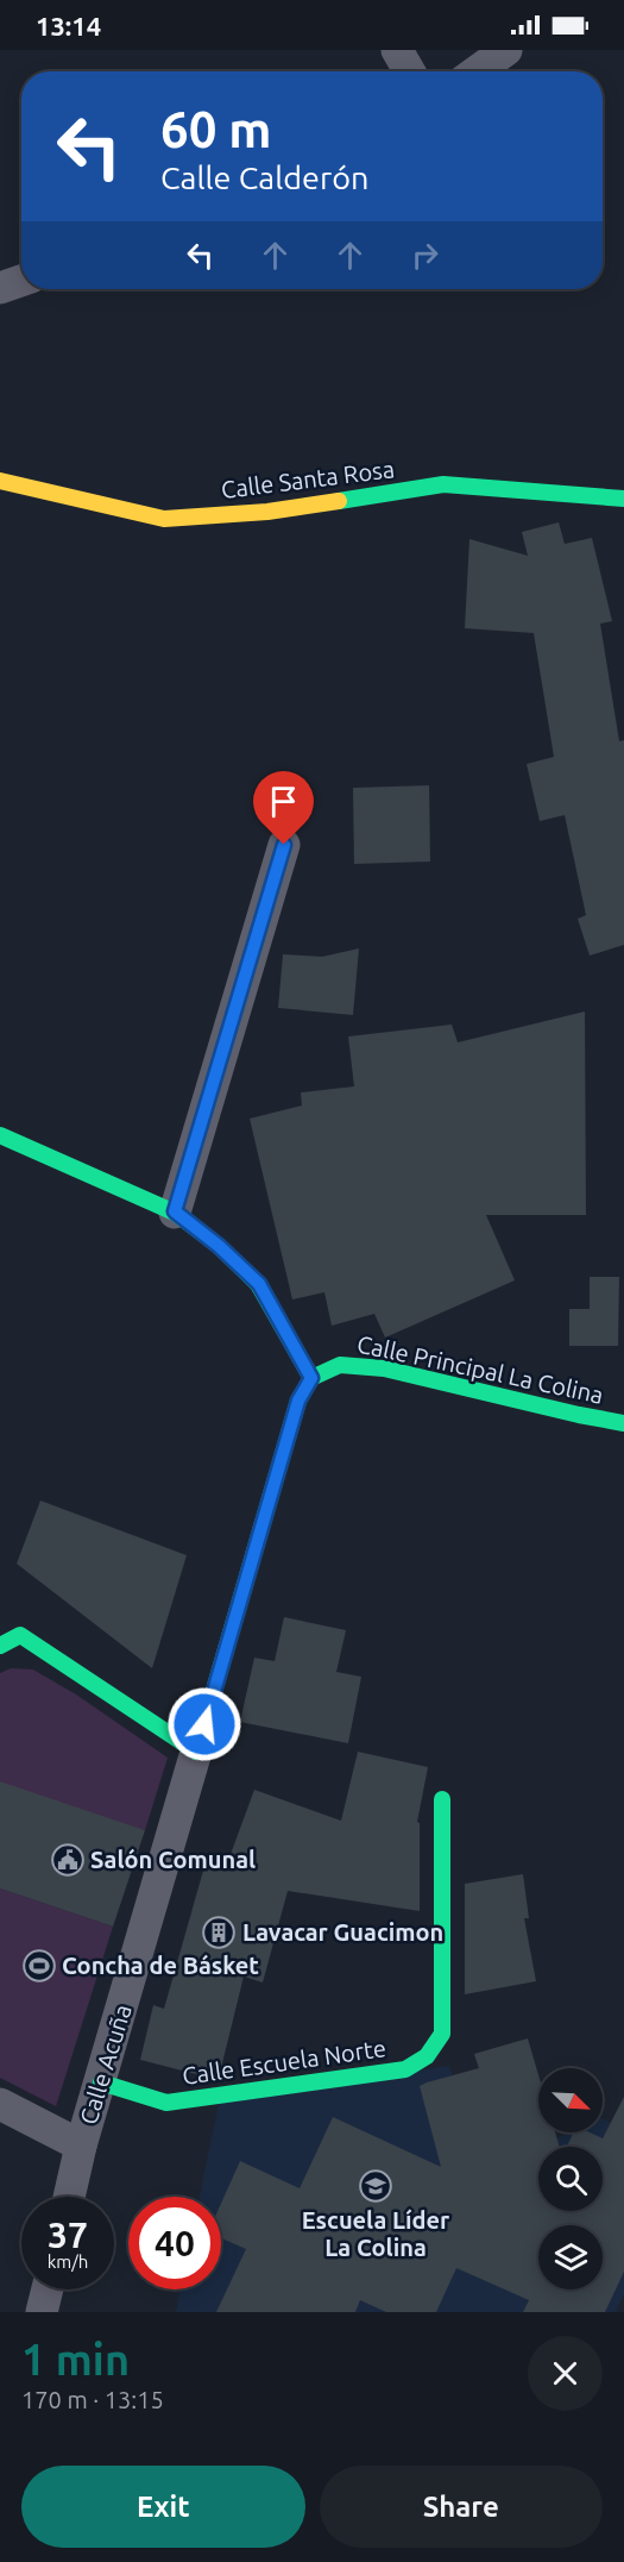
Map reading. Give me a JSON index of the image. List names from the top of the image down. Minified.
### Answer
{"streets":{"street":["Calle Santa Rosa","Calle Principal La Colina","Calle Escuela Norte","Calle Acuña"]},"crossings":[["Calle Escuela Norte","Calle Acuña"]],"places":{"public building":["Salón Comunal"],"building":["Lavacar Guacimon"],"sports":["Concha de Básket"],"school or university":["Escuela Líder La Colina"]},"north":"bottom right","page":{"status":"13:14","turn":["60 m","Calle Calderón"],"speed":"37 km/h","limit":"40","heading":["1 min","170 m · 13:15"],"buttons":["Exit","Share"]}}
